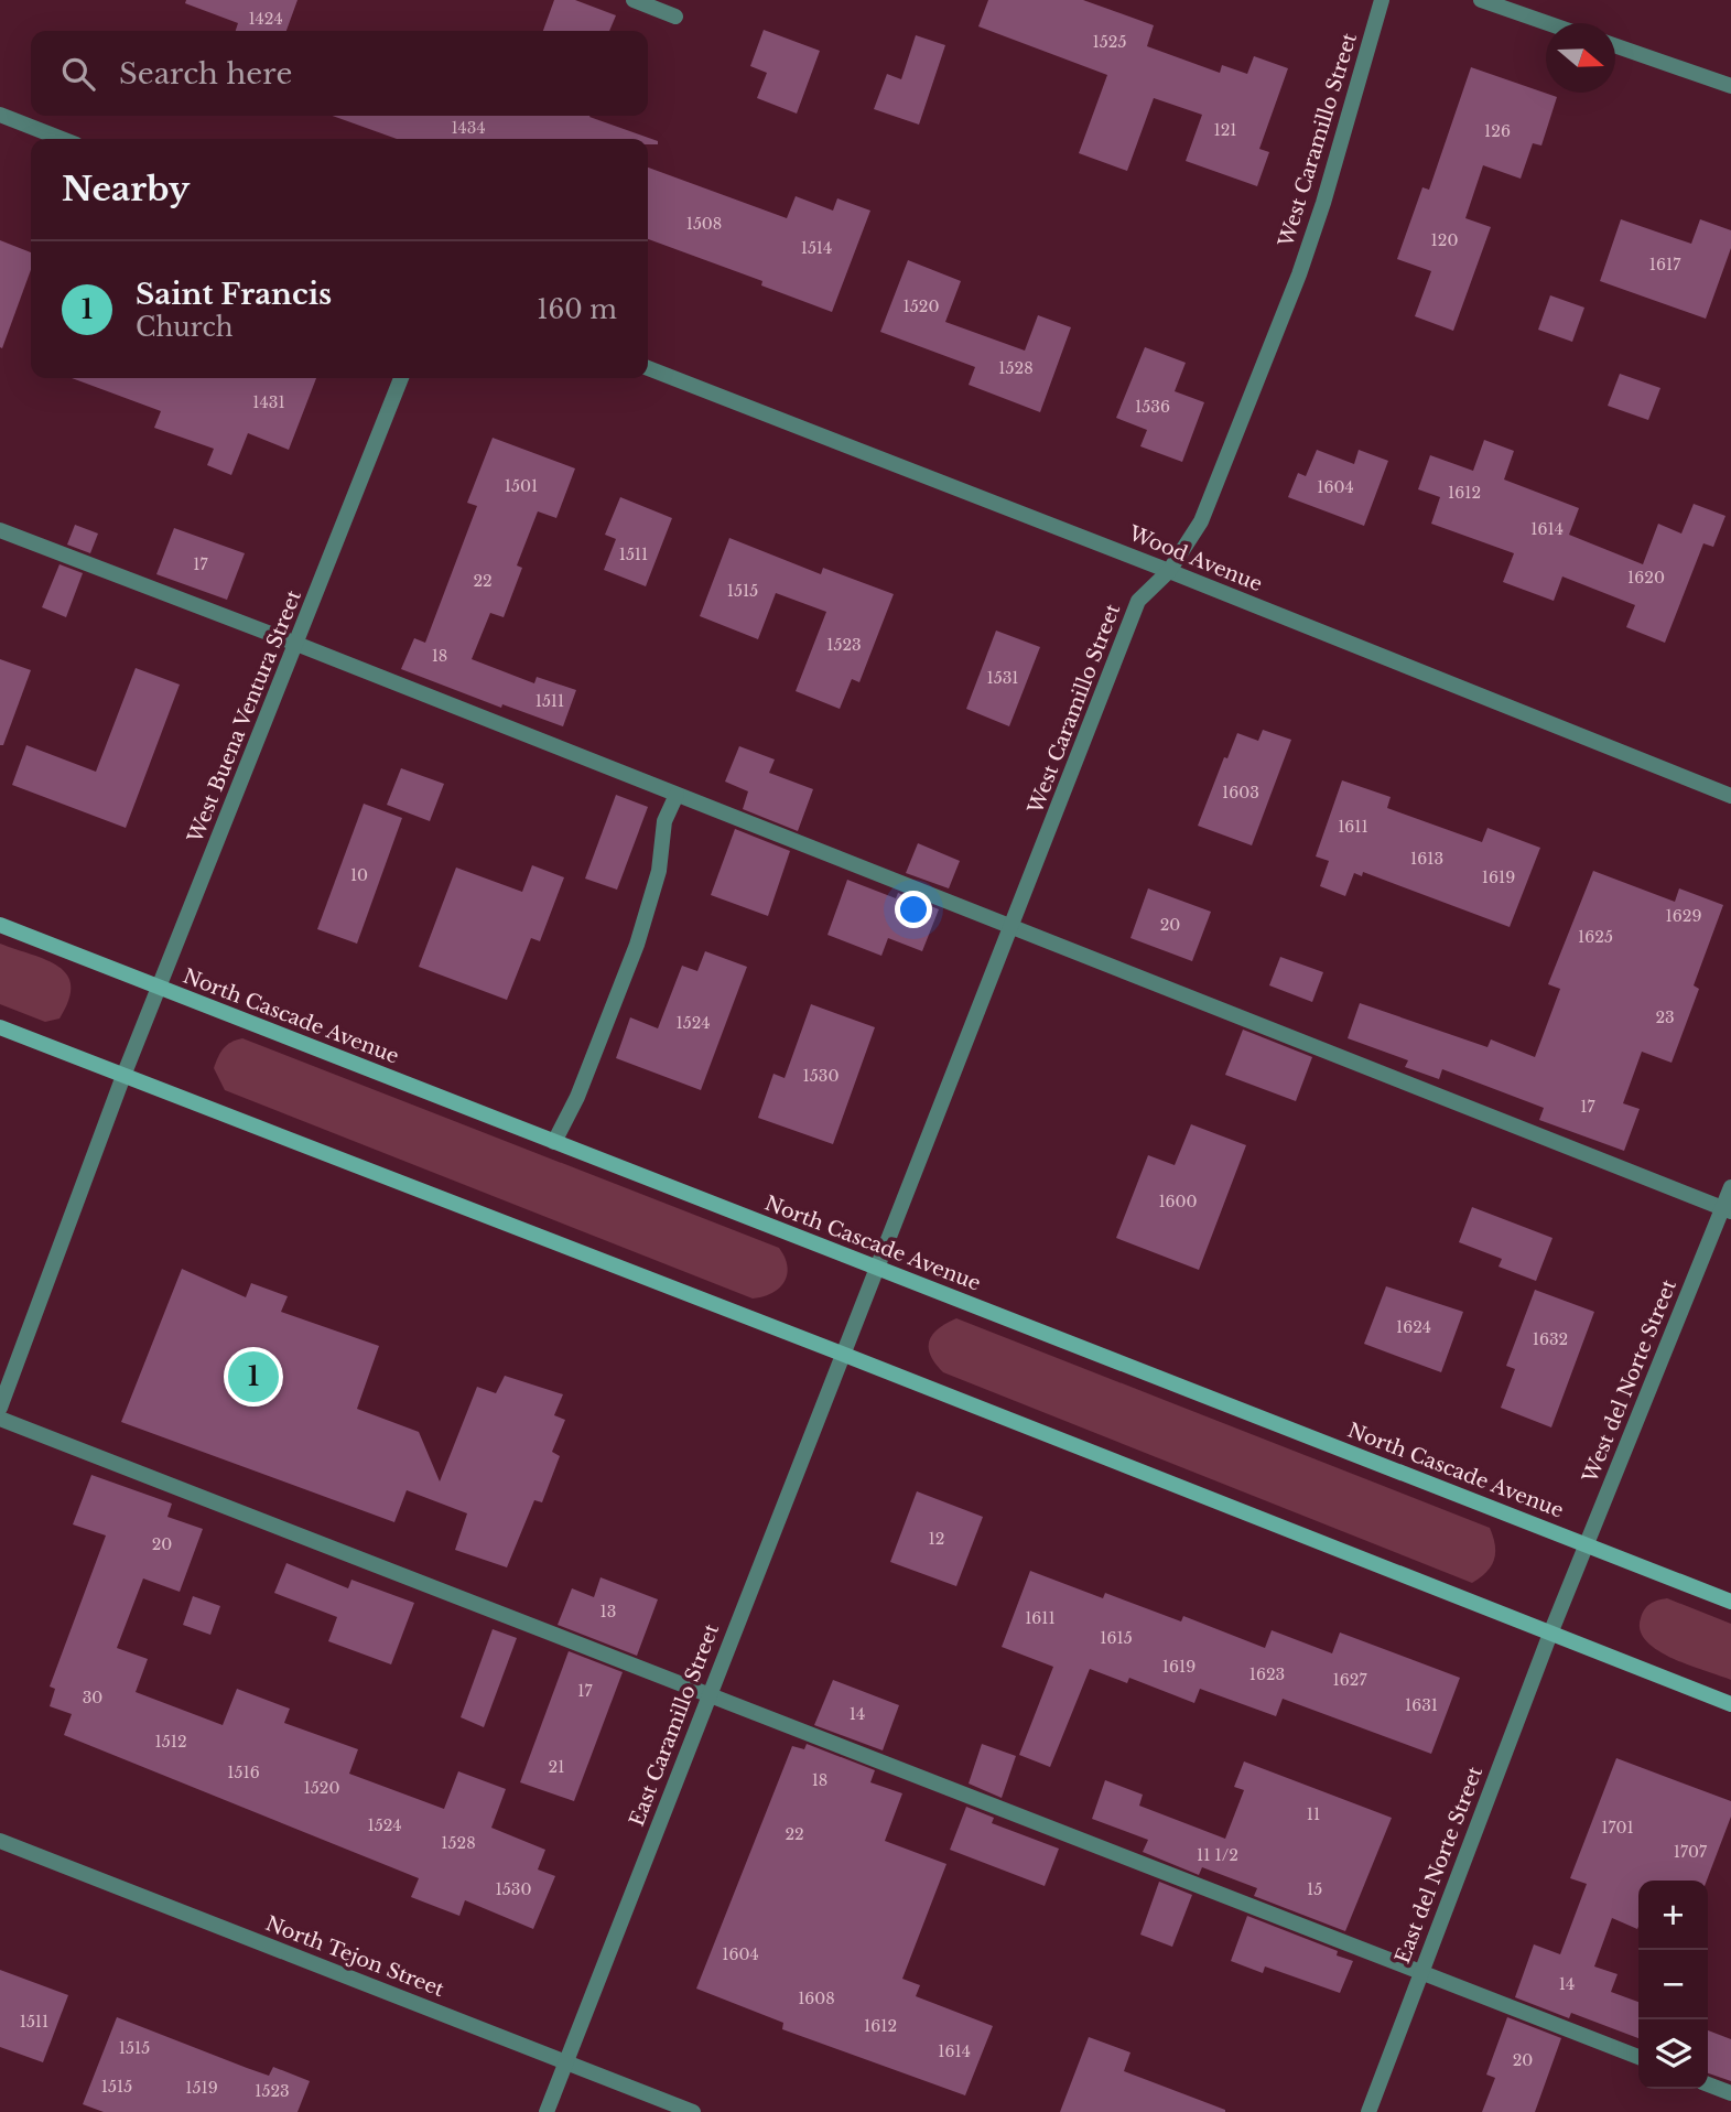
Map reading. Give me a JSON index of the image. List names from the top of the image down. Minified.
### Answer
{"streets":{"main road":["North Cascade Avenue"],"street":["West Caramillo Street","Wood Avenue","West Buena Ventura Street","West del Norte Street","East Caramillo Street","East del Norte Street","North Tejon Street"]},"crossings":[["West Caramillo Street","Wood Avenue"],["West Caramillo Street","North Cascade Avenue"],["West Caramillo Street","East Caramillo Street"],["West Buena Ventura Street","North Cascade Avenue"],["North Cascade Avenue","West del Norte Street"],["West del Norte Street","East del Norte Street"],["East Caramillo Street","North Tejon Street"]],"house_numbers":["1424","1525","1434","121","126","1508","120","1514","1617","1520","1528","1431","1536","1501","1604","1612","1614","1511","17","1620","22","1515","1523","18","1531","1511","1603","1611","1613","10","1619","1629","20","1625","23","1524","1530","17","1600","1624","1632","12","20","13","1611","1615","1619","1623","1627","17","30","1631","14","1512","21","1516","18","1520","11","1524","1701","22","1528","1707","11 1/2","1530","15","1604","14","1608","1511","1612","1515","1614","20","1515","1519","1523"],"north":"right","page":{"search":"Search here","heading":"Nearby","list":[{"mark":"1","name":"Saint Francis","note":"Church","value":"160 m"}],"pins":"1","map_buttons":["+","−"]}}
